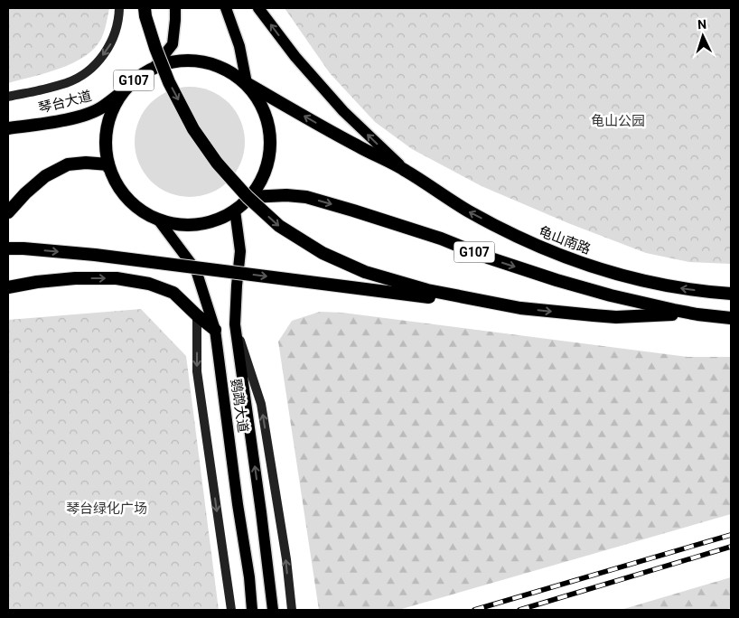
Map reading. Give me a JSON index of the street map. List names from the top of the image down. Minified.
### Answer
{"streets":{"highway":["G107","琴台大道","龟山南路"],"main road":["鹦鹉大道"]},"crossings":[["G107","琴台大道"],["G107","龟山南路"],["G107","鹦鹉大道"]],"parks":["龟山公园","琴台绿化广场"],"north":"top"}
